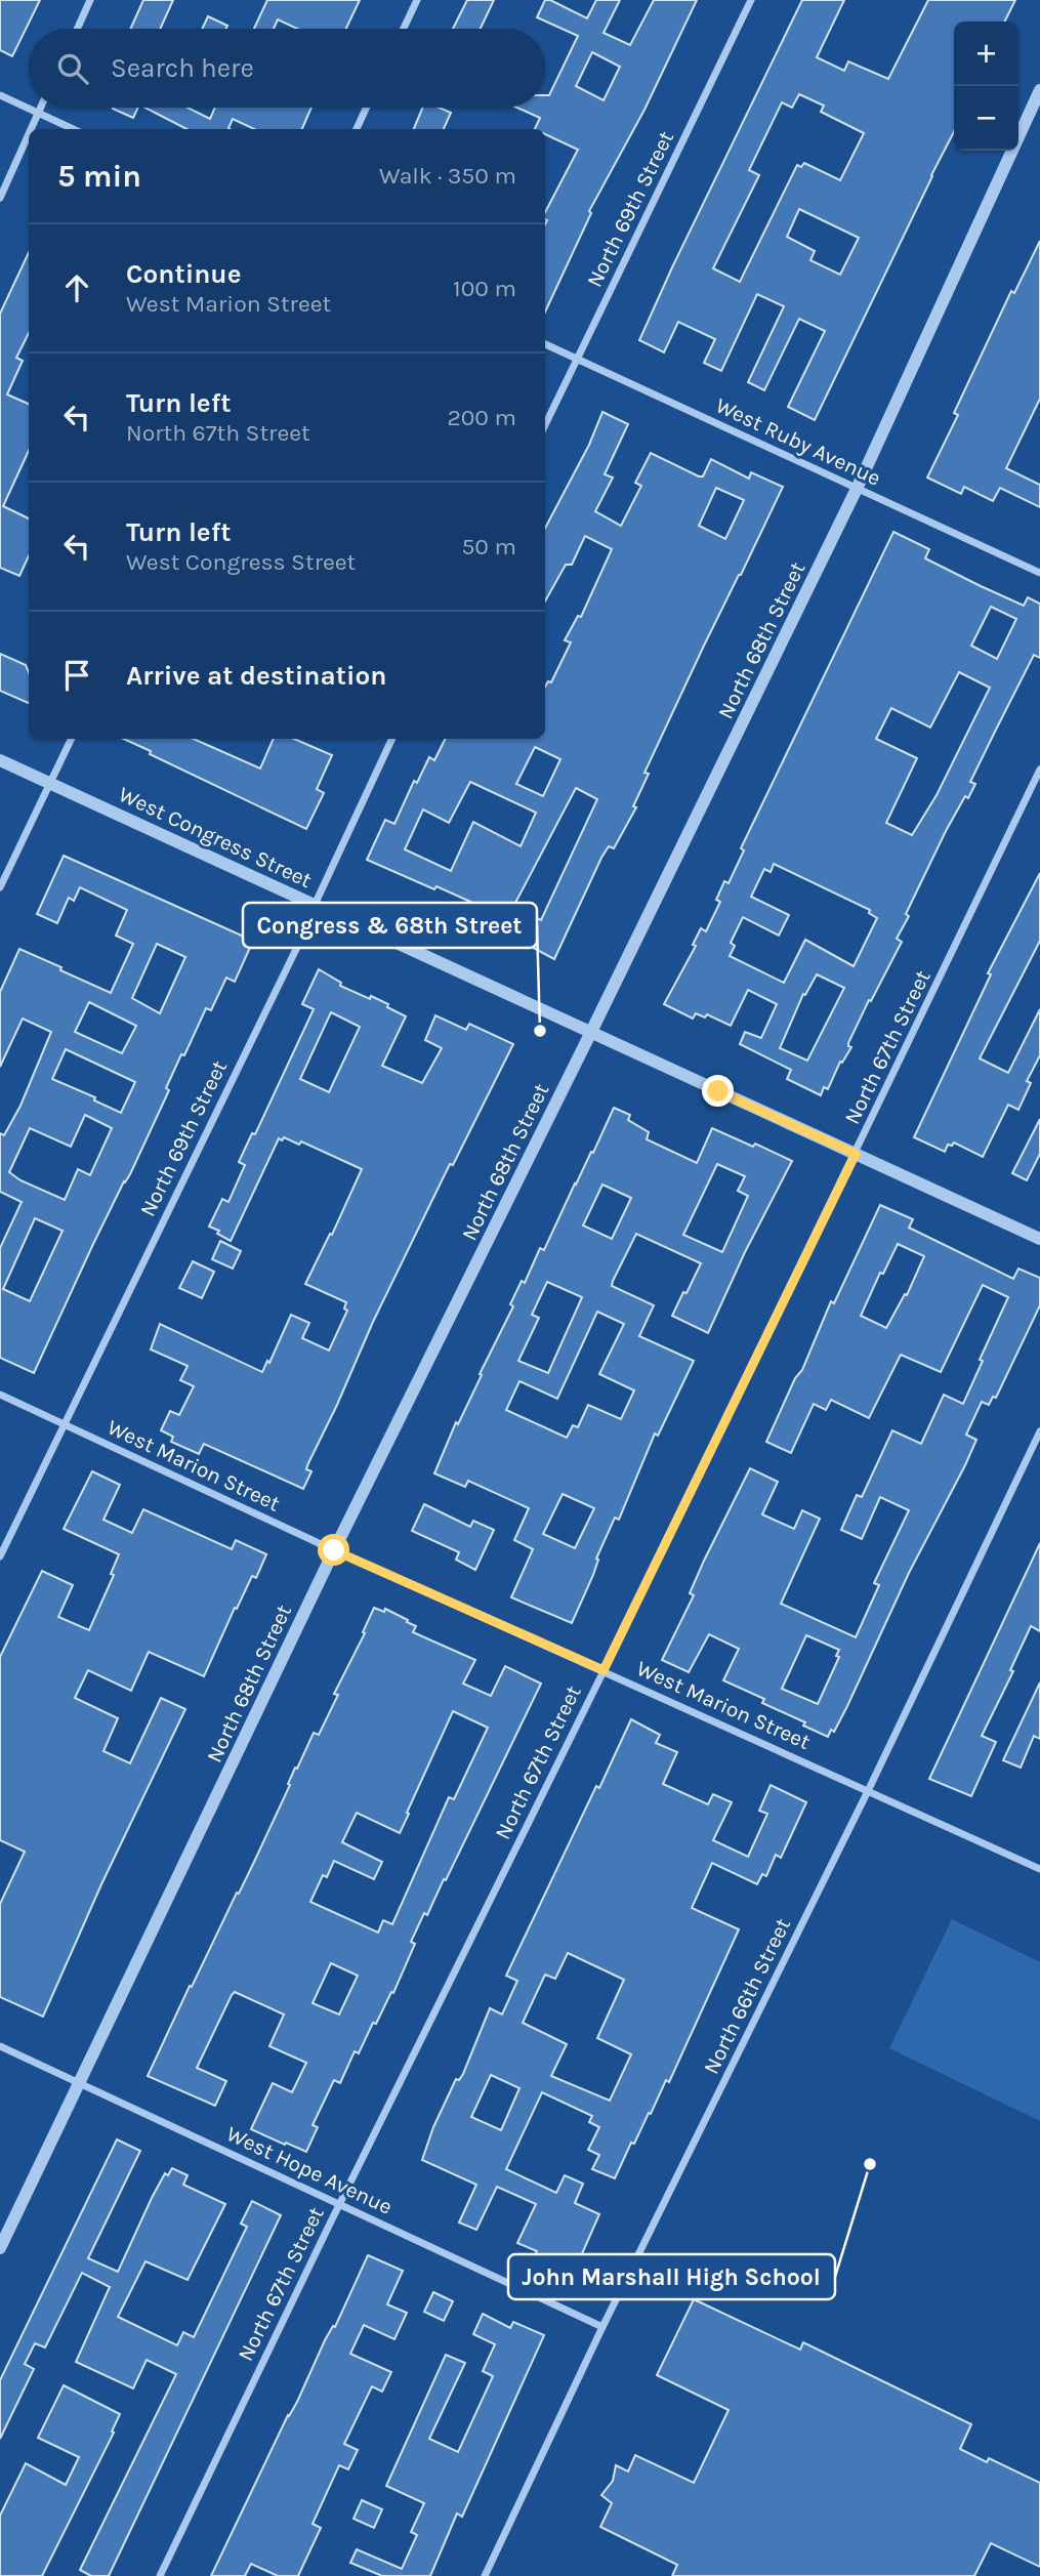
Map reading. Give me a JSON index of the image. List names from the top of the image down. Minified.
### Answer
{"streets":{"street":["North 69th Street","West Ruby Avenue","North 68th Street","West Congress Street","North 67th Street","West Marion Street","North 66th Street","West Hope Avenue"]},"crossings":[["North 69th Street","West Ruby Avenue"],["North 69th Street","West Congress Street"],["North 69th Street","West Marion Street"],["West Ruby Avenue","North 68th Street"],["North 68th Street","West Congress Street"],["North 68th Street","West Marion Street"],["North 68th Street","West Hope Avenue"],["West Congress Street","North 67th Street"],["North 67th Street","West Marion Street"],["North 67th Street","West Hope Avenue"],["West Marion Street","North 66th Street"],["North 66th Street","West Hope Avenue"]],"places":["Congress & 68th Street","John Marshall High School"],"page":{"map_buttons":["+","−"],"search":"Search here","heading":["5 min","Walk · 350 m"],"list":[["Continue","West Marion Street","100 m"],["Turn left","North 67th Street","200 m"],["Turn left","West Congress Street","50 m"],"Arrive at destination"]}}
